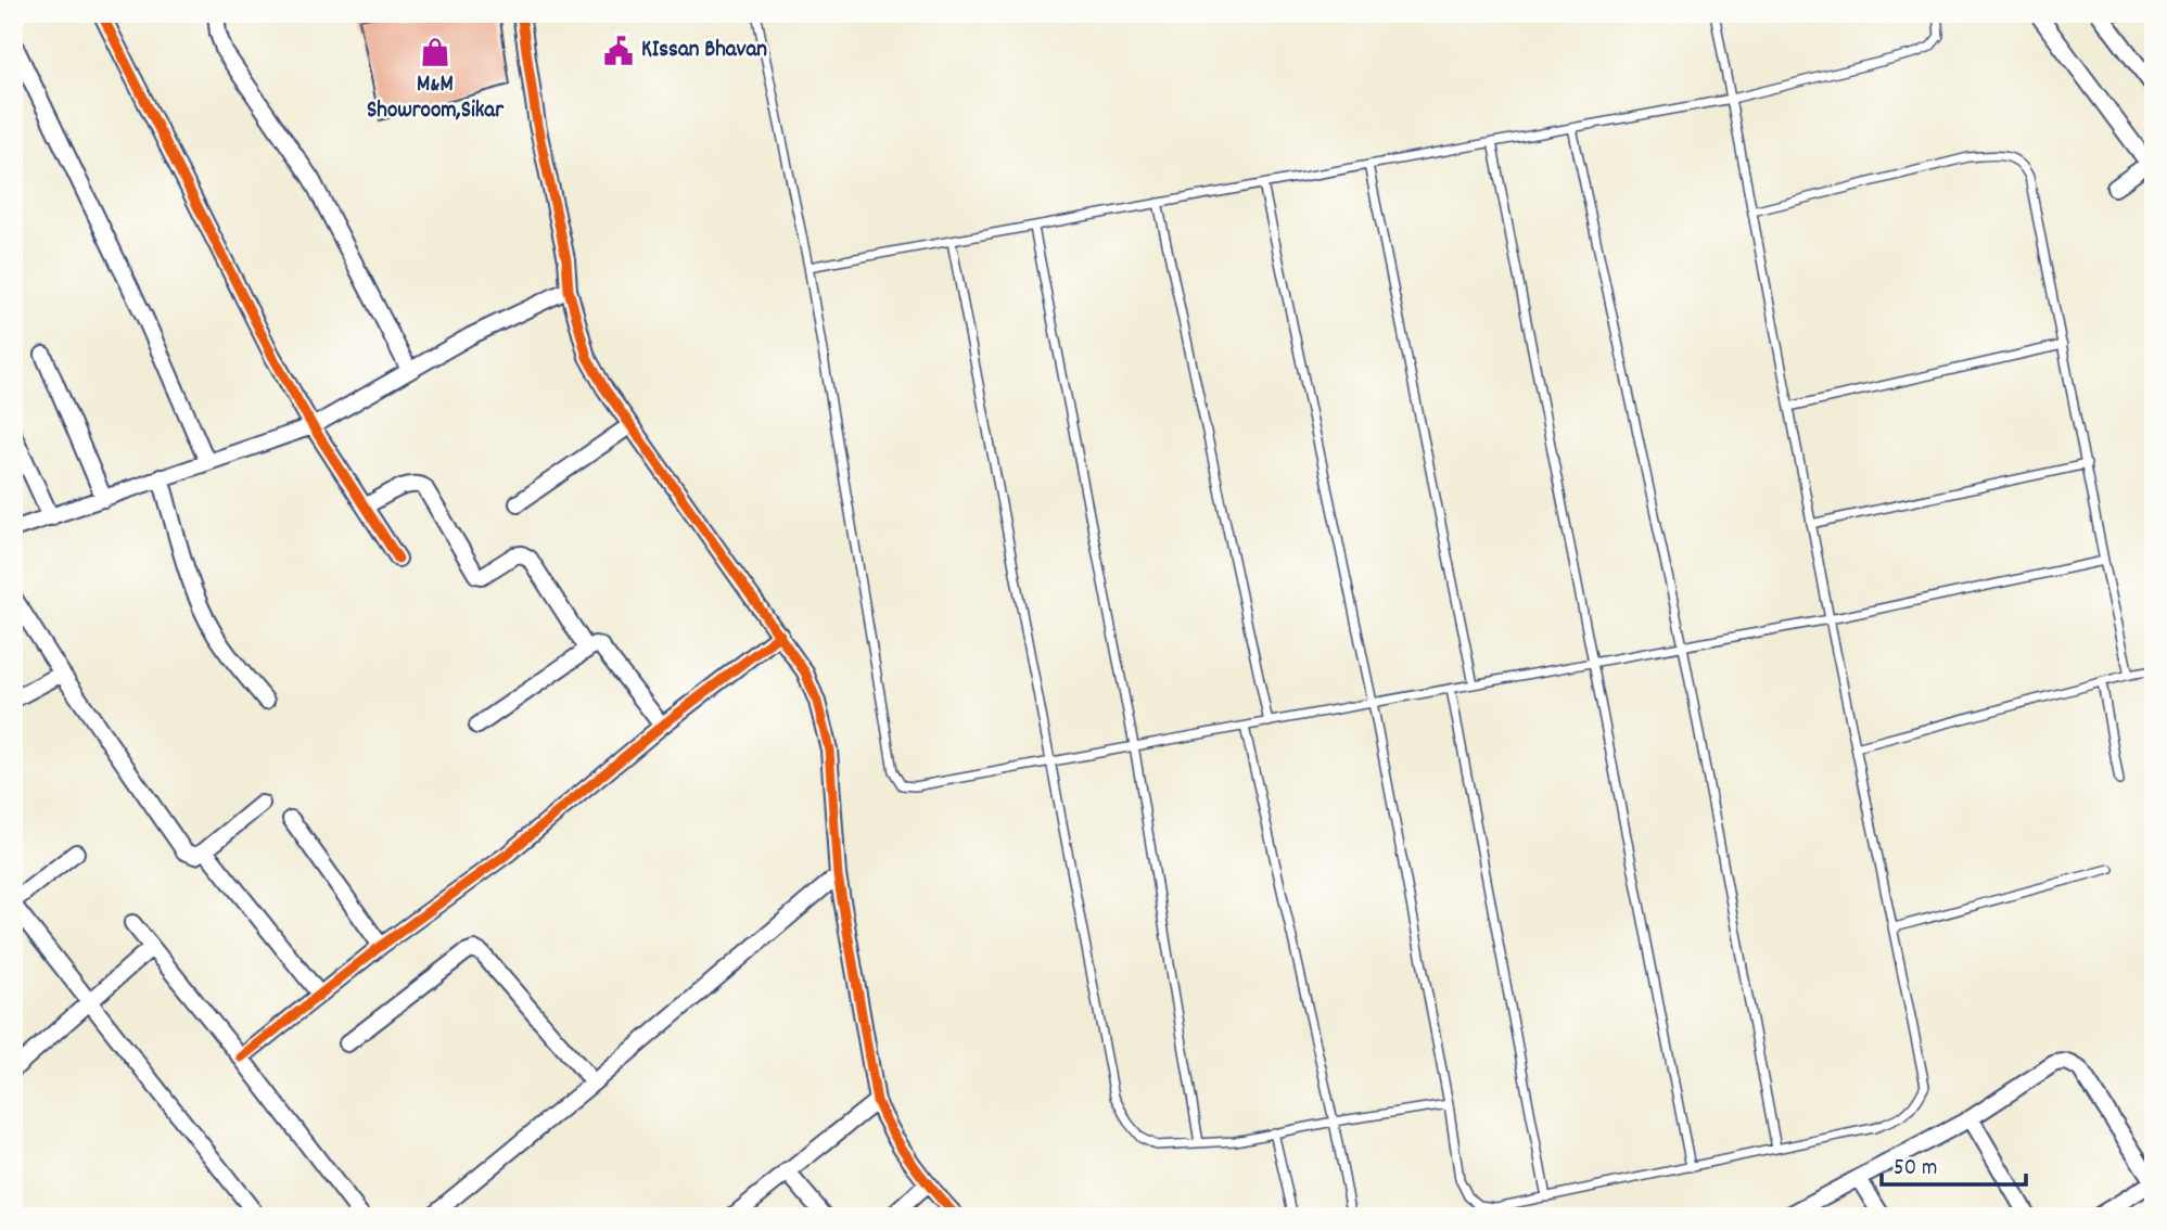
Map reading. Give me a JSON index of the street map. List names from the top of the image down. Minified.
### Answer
{"places":{"public building":["KIssan Bhavan"],"shop":["M&M Showroom,Sikar"]},"scale_bar":"50 m"}
